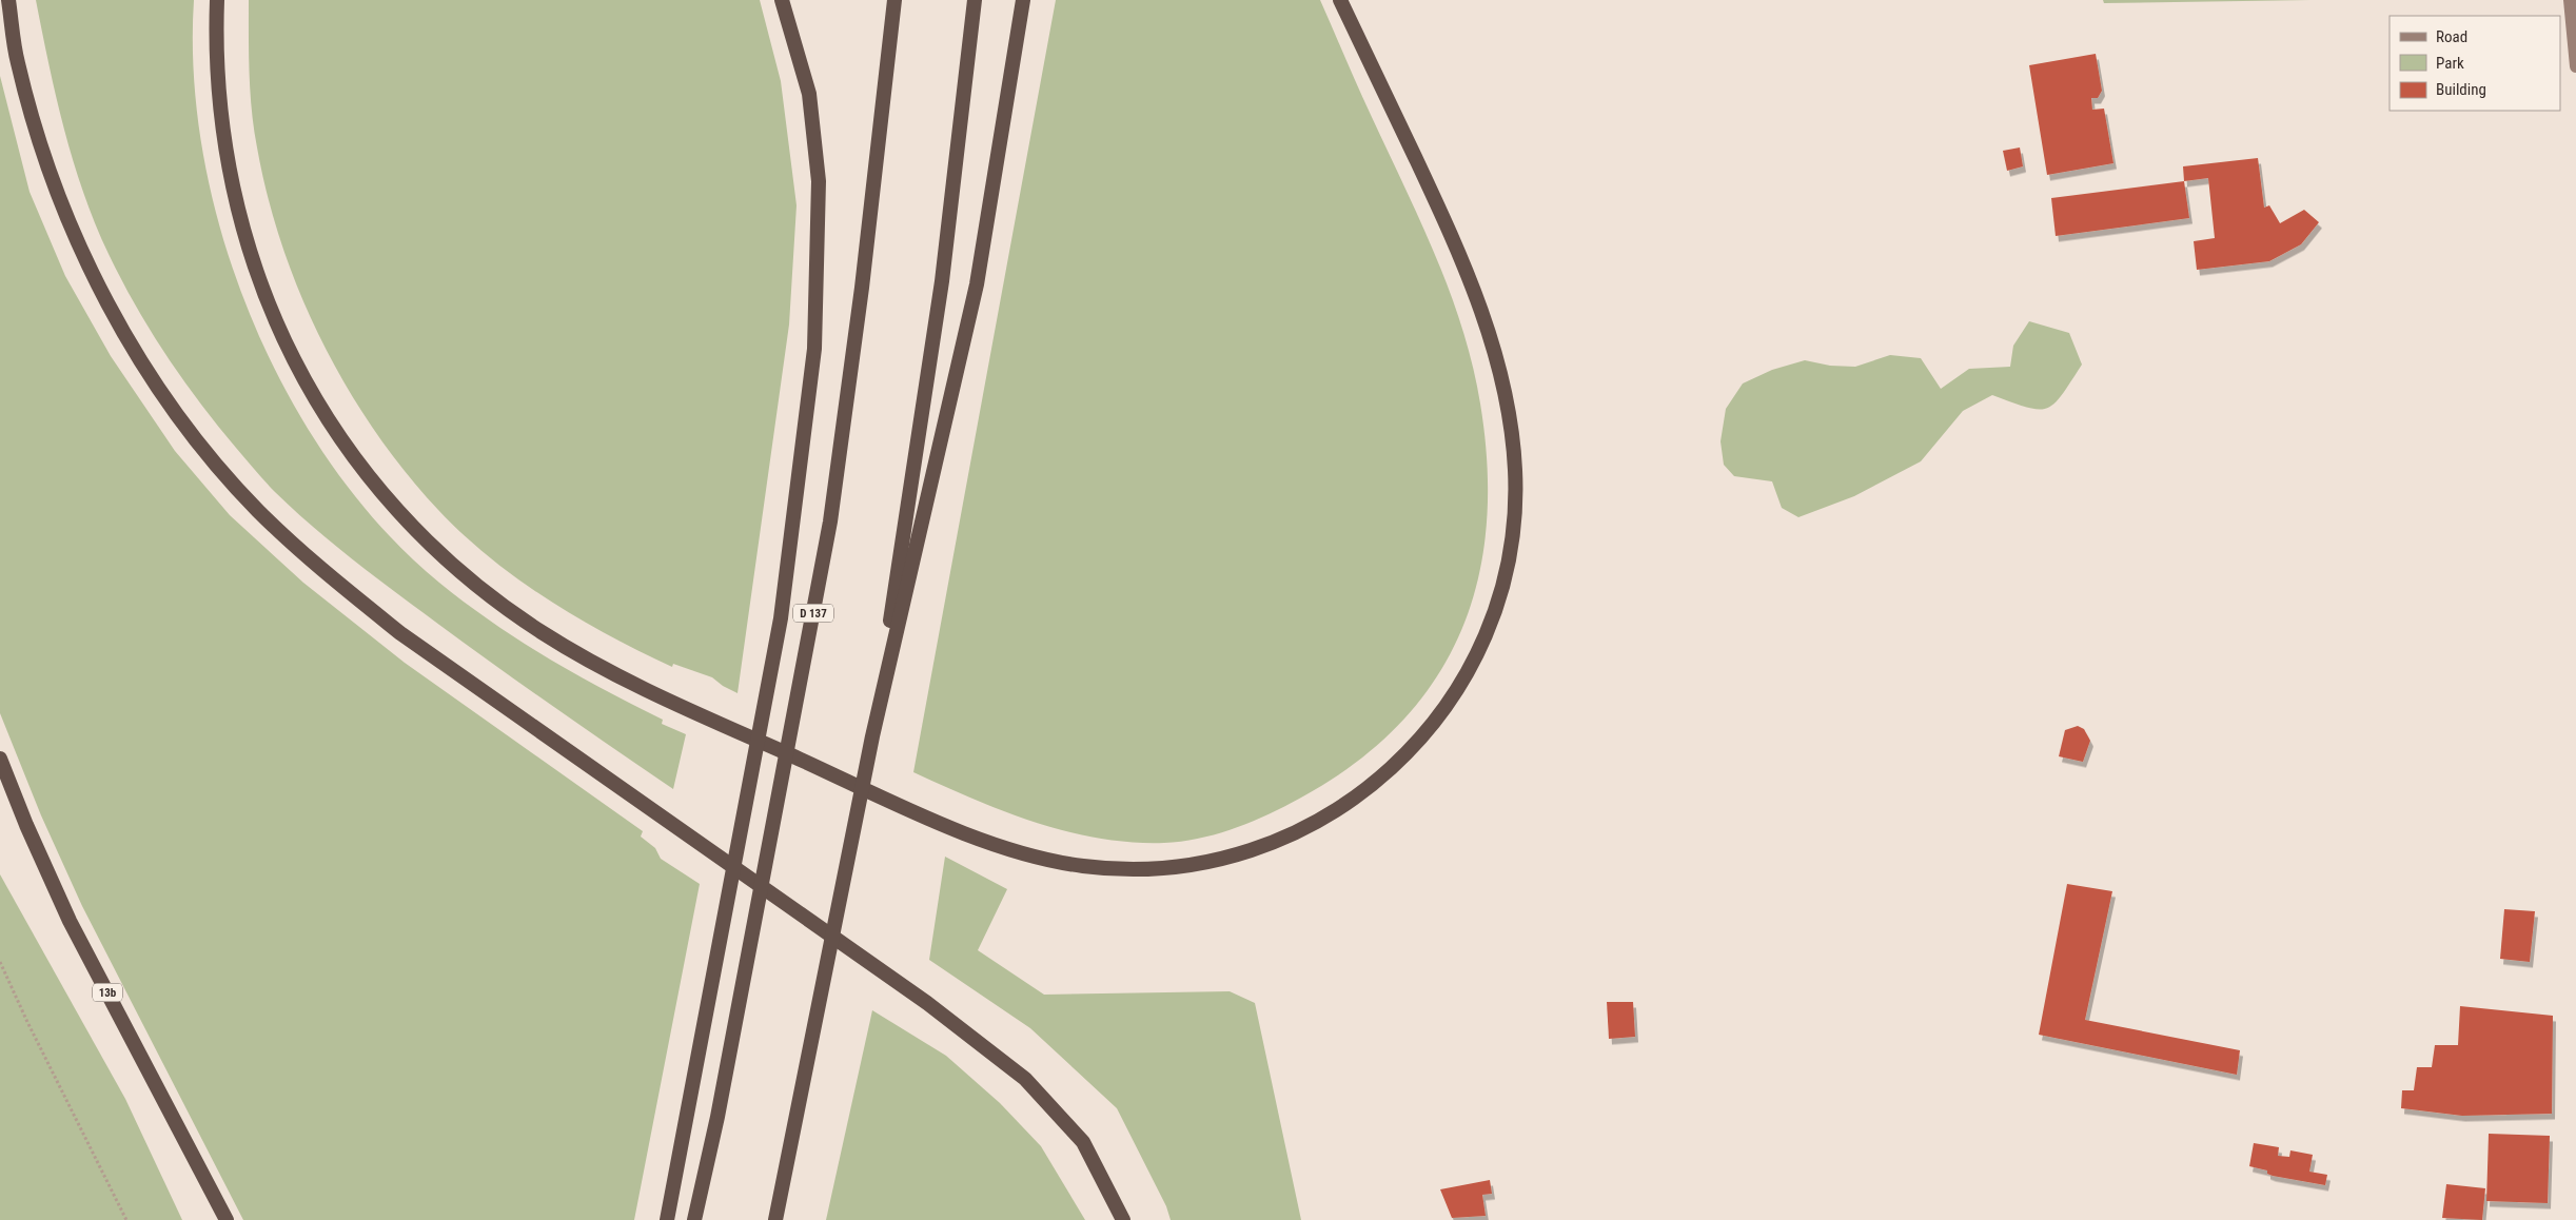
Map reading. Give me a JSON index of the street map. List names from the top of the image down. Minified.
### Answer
{"streets":{"highway":["D 137","13b"]},"legend":["Road","Park","Building"]}
